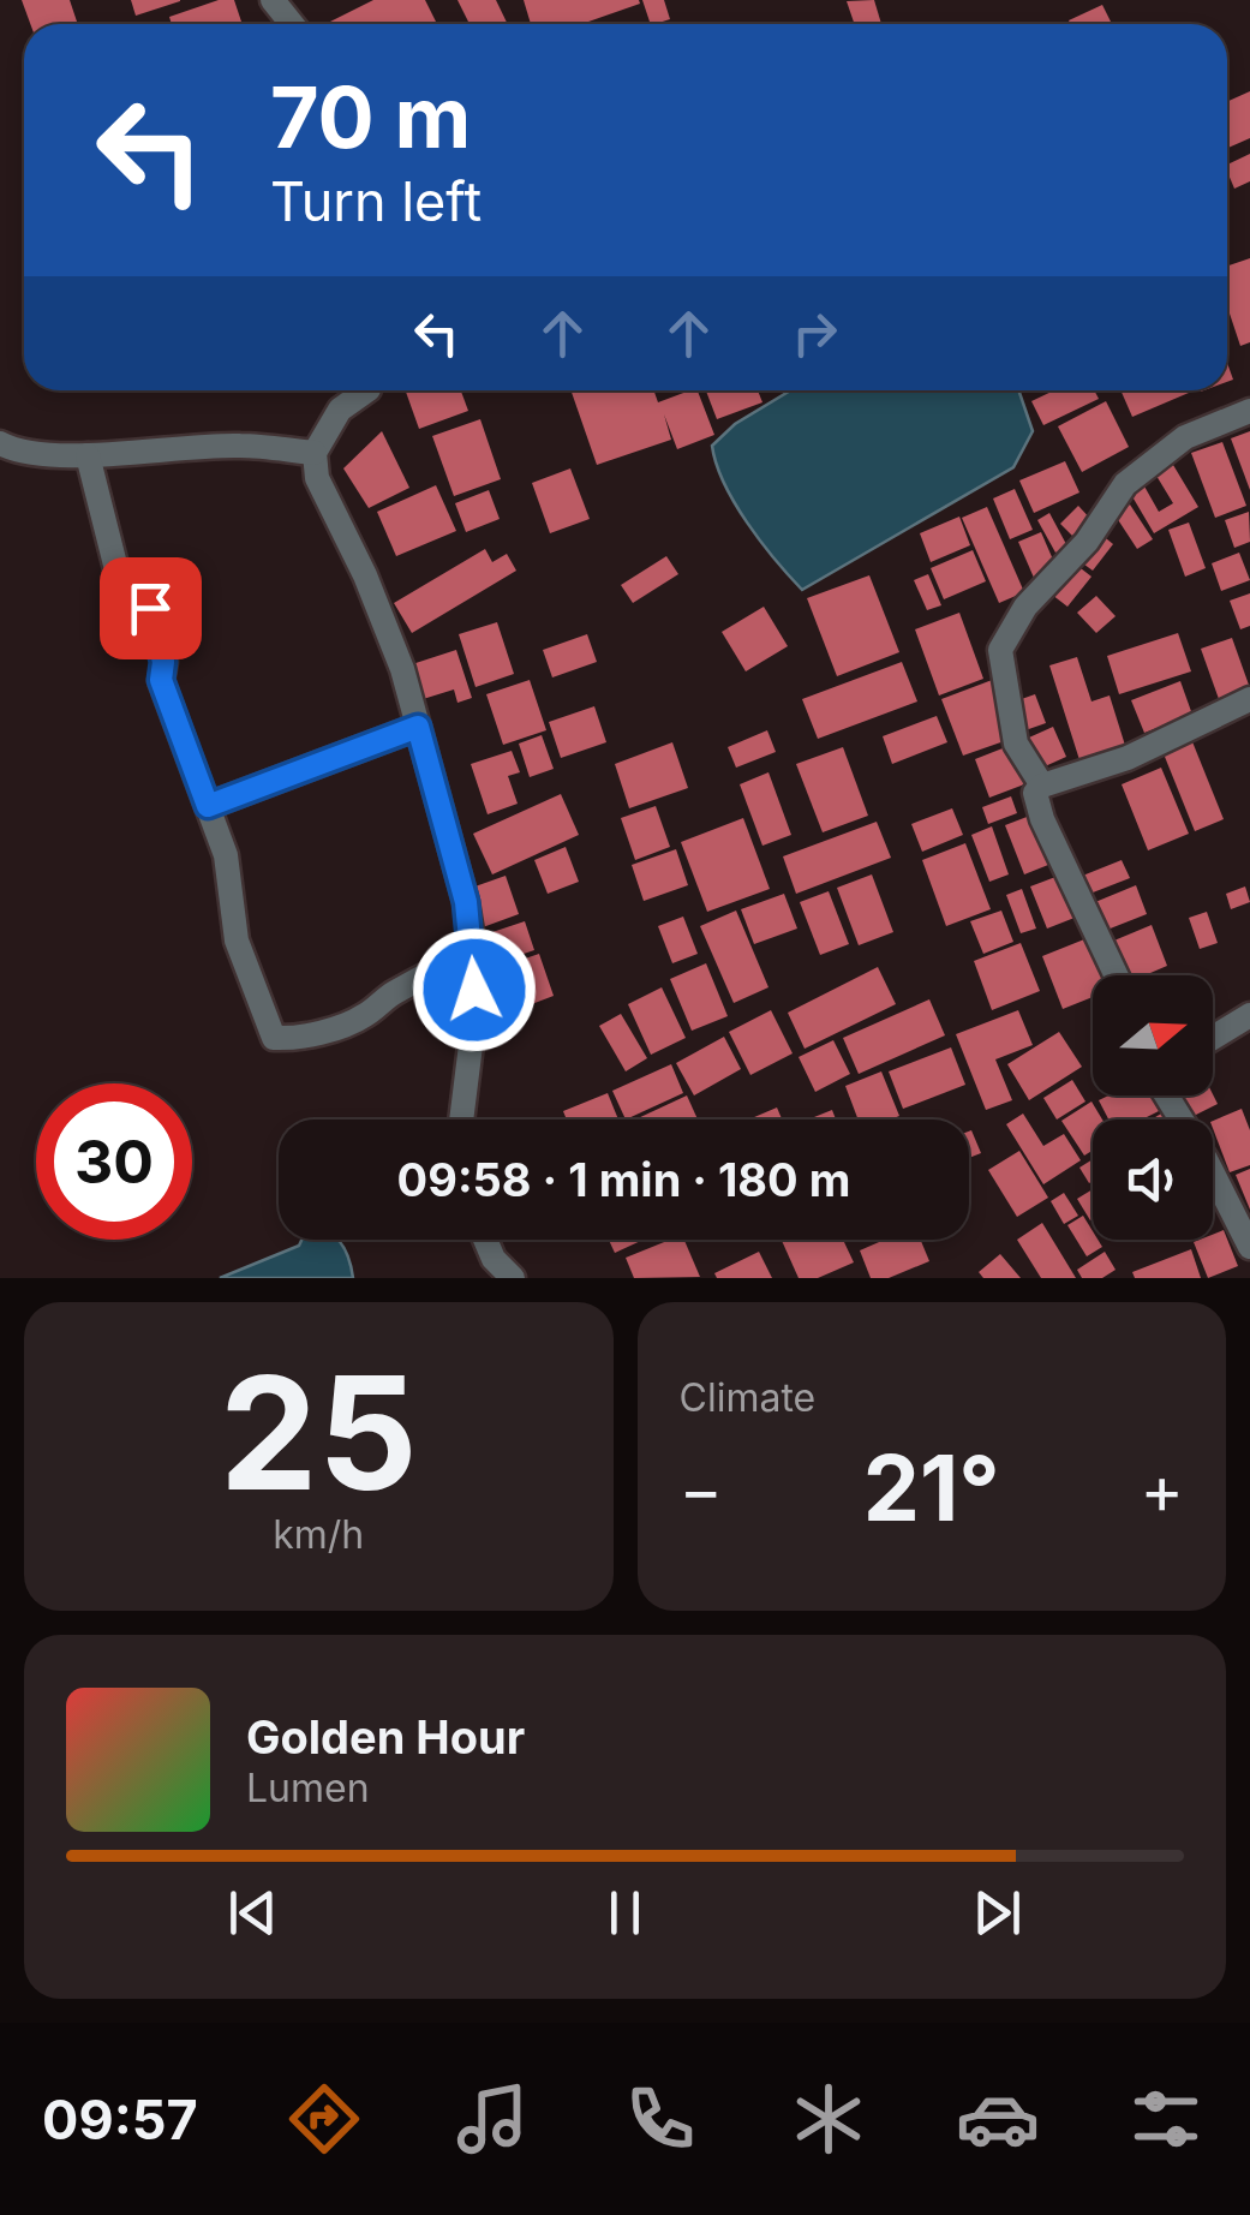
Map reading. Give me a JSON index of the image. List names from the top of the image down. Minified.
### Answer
{"north":"right","page":{"turn":["70 m","Turn left"],"limit":"30","trip":"09:58 · 1 min · 180 m","tile":[["25","km/h"],"Climate"],"heat":["−","21°","+"],"song":["Golden Hour","Lumen"],"tabs":"09:57"}}
